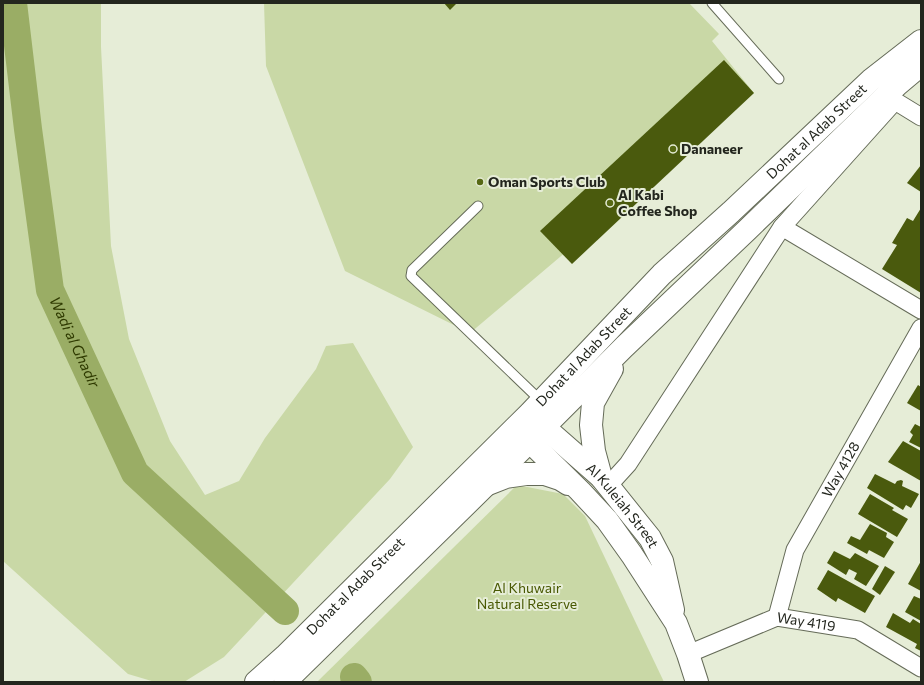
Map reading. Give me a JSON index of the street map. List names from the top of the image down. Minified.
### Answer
{"streets":{"main road":["Dohat al Adab Street","Al Kuleiah Street"],"street":["Way 4128","Way 4119"]},"crossings":[["Dohat al Adab Street","Al Kuleiah Street"],["Way 4128","Way 4119"],["Al Kuleiah Street","Way 4119"]],"water":["Wadi al Ghadir"],"parks":["Al Khuwair Natural Reserve"],"places":["Dananeer","Oman Sports Club","Al Kabi Coffee Shop"]}
